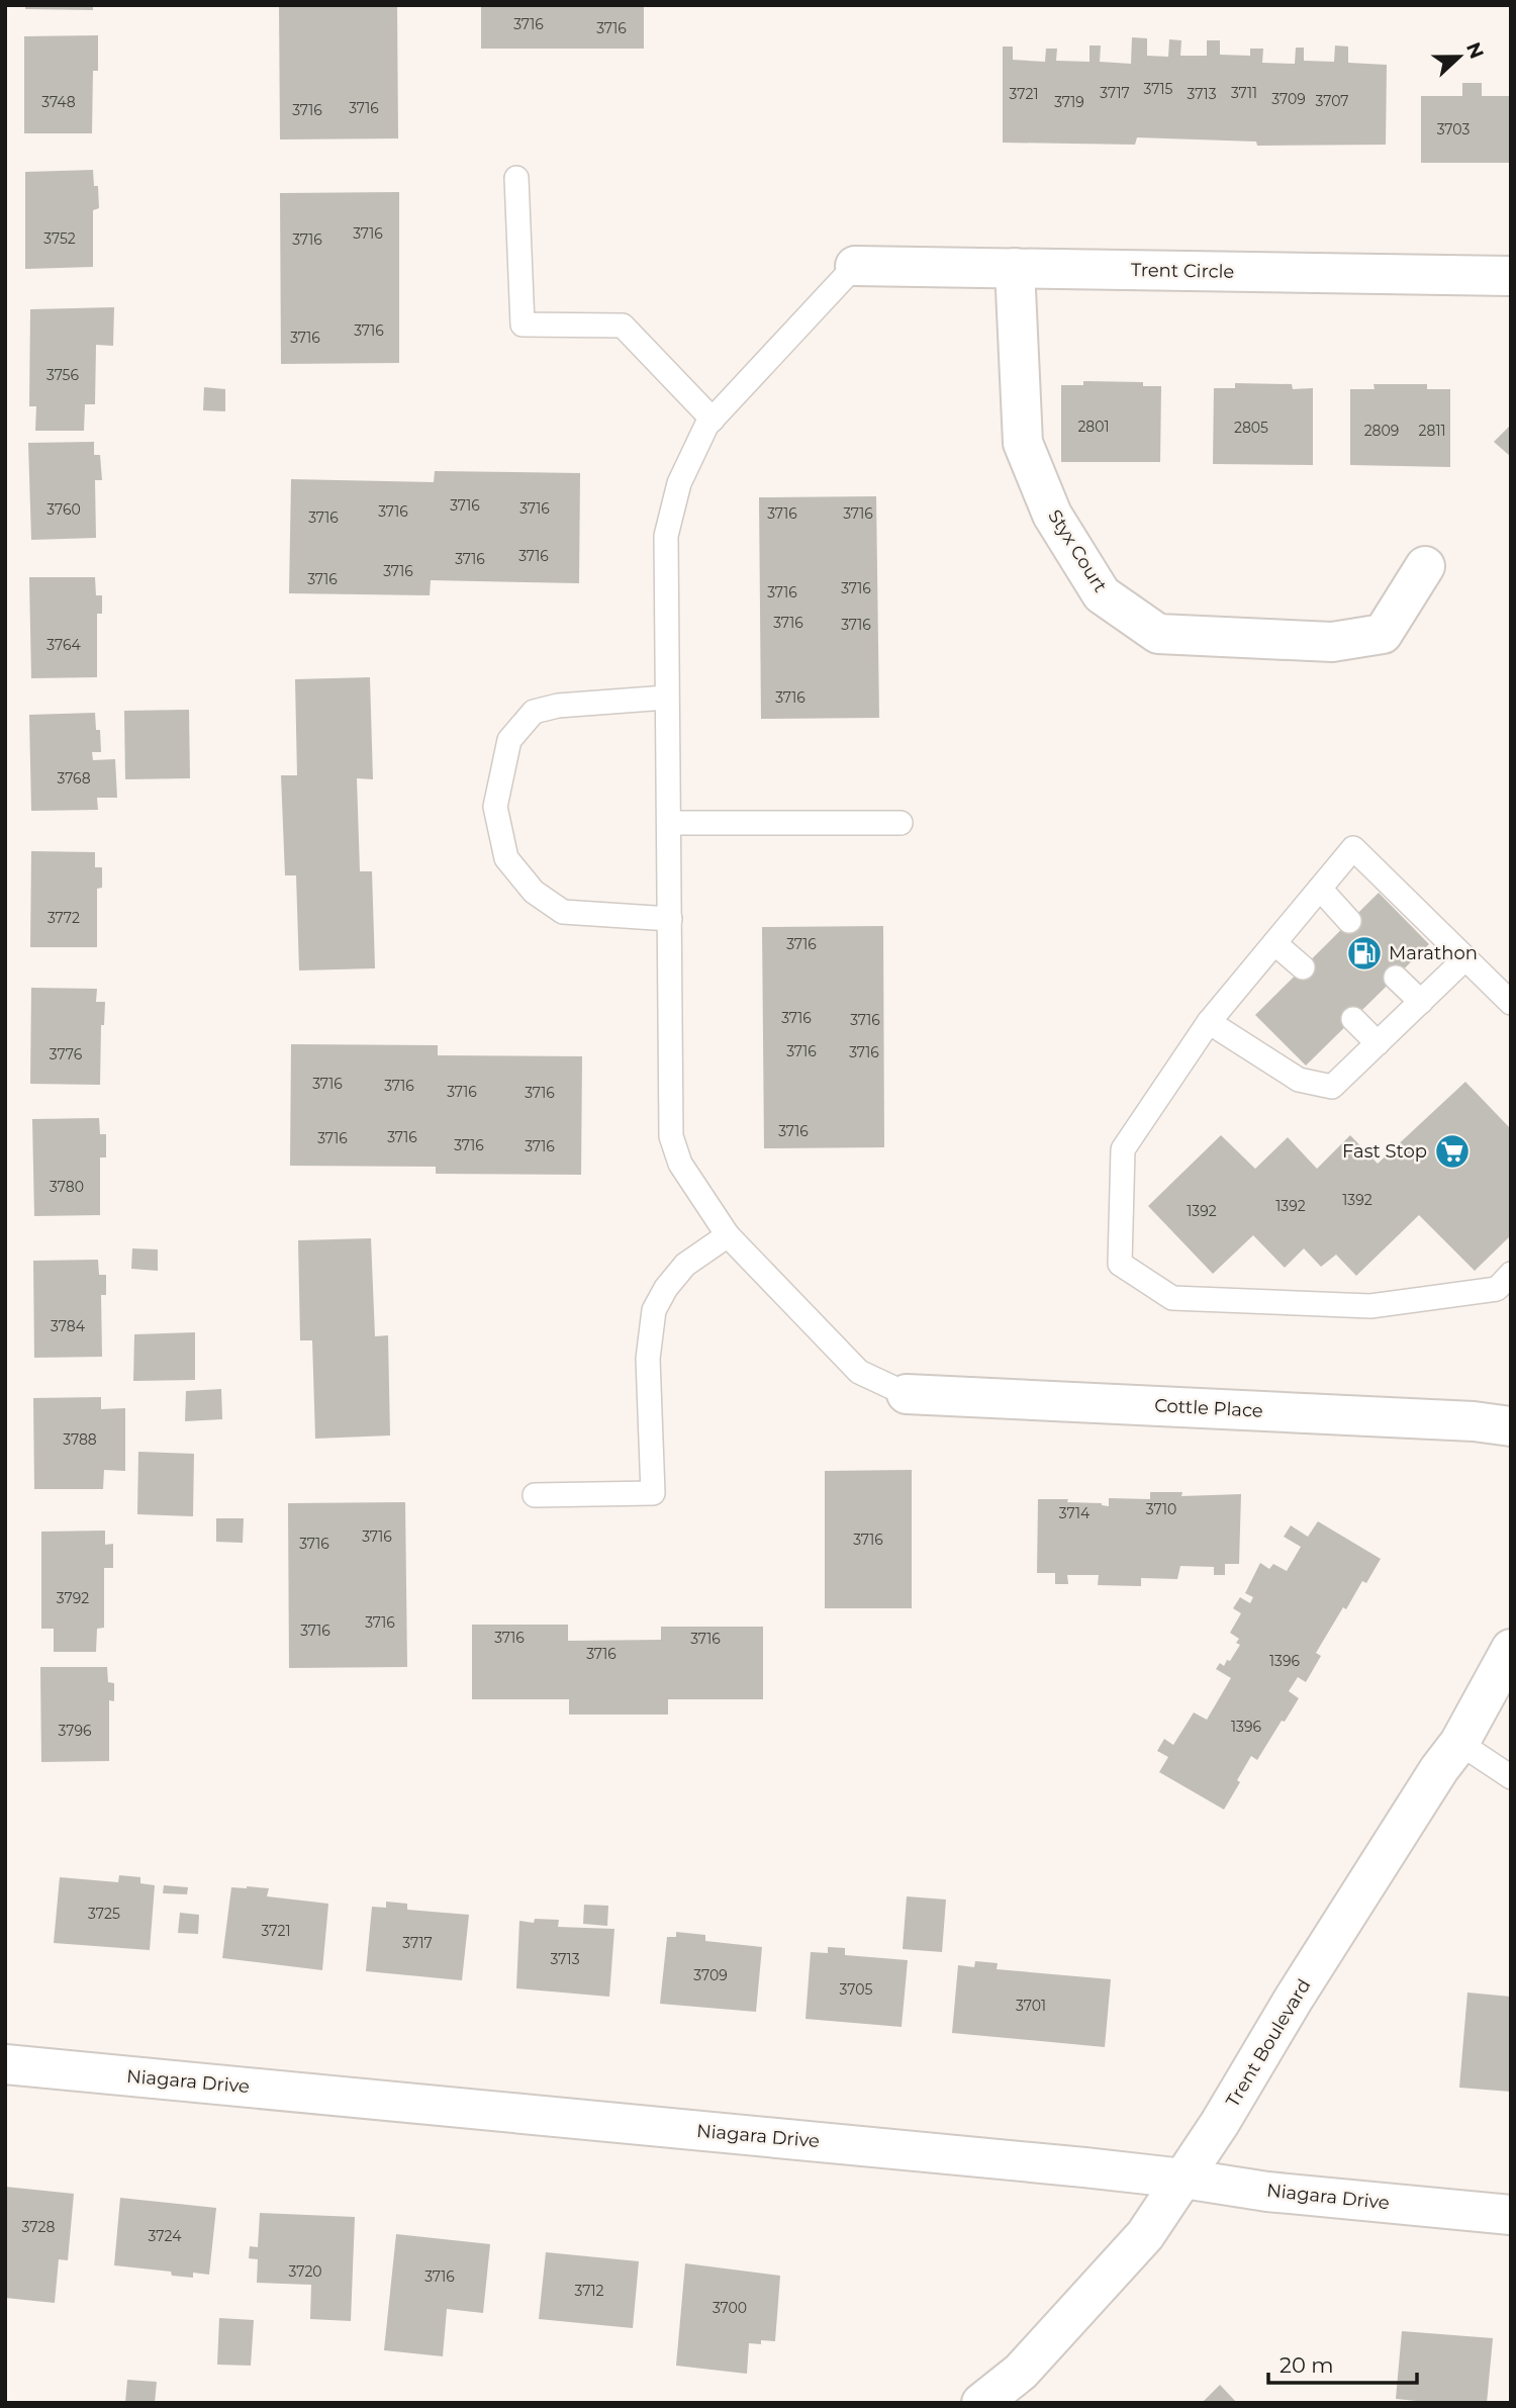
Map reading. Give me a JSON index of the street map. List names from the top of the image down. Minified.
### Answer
{"streets":{"street":["Trent Circle","Styx Court","Cottle Place","Trent Boulevard","Niagara Drive"]},"crossings":[["Trent Circle","Styx Court"],["Trent Boulevard","Niagara Drive"]],"places":{"fuel station":["Marathon"],"supermarket":["Fast Stop"]},"house_numbers":["3716","3716","3715","3717","3711","3721","3713","3709","3707","3748","3719","3716","3716","3703","3716","3752","3716","3716","3716","3756","2801","2805","2809","2811","3716","3716","3760","3716","3716","3716","3716","3716","3716","3716","3716","3716","3716","3716","3716","3764","3716","3768","3772","3716","3716","3716","3716","3716","3776","3716","3716","3716","3716","3716","3716","3716","3716","3716","3780","1392","1392","1392","3784","3788","3710","3714","3716","3716","3716","3792","3716","3716","3716","3716","3716","1396","1396","3796","3725","3721","3717","3713","3709","3705","3701","3728","3724","3720","3716","3712","3700"],"scale_bar":"20 m","north":"right"}
